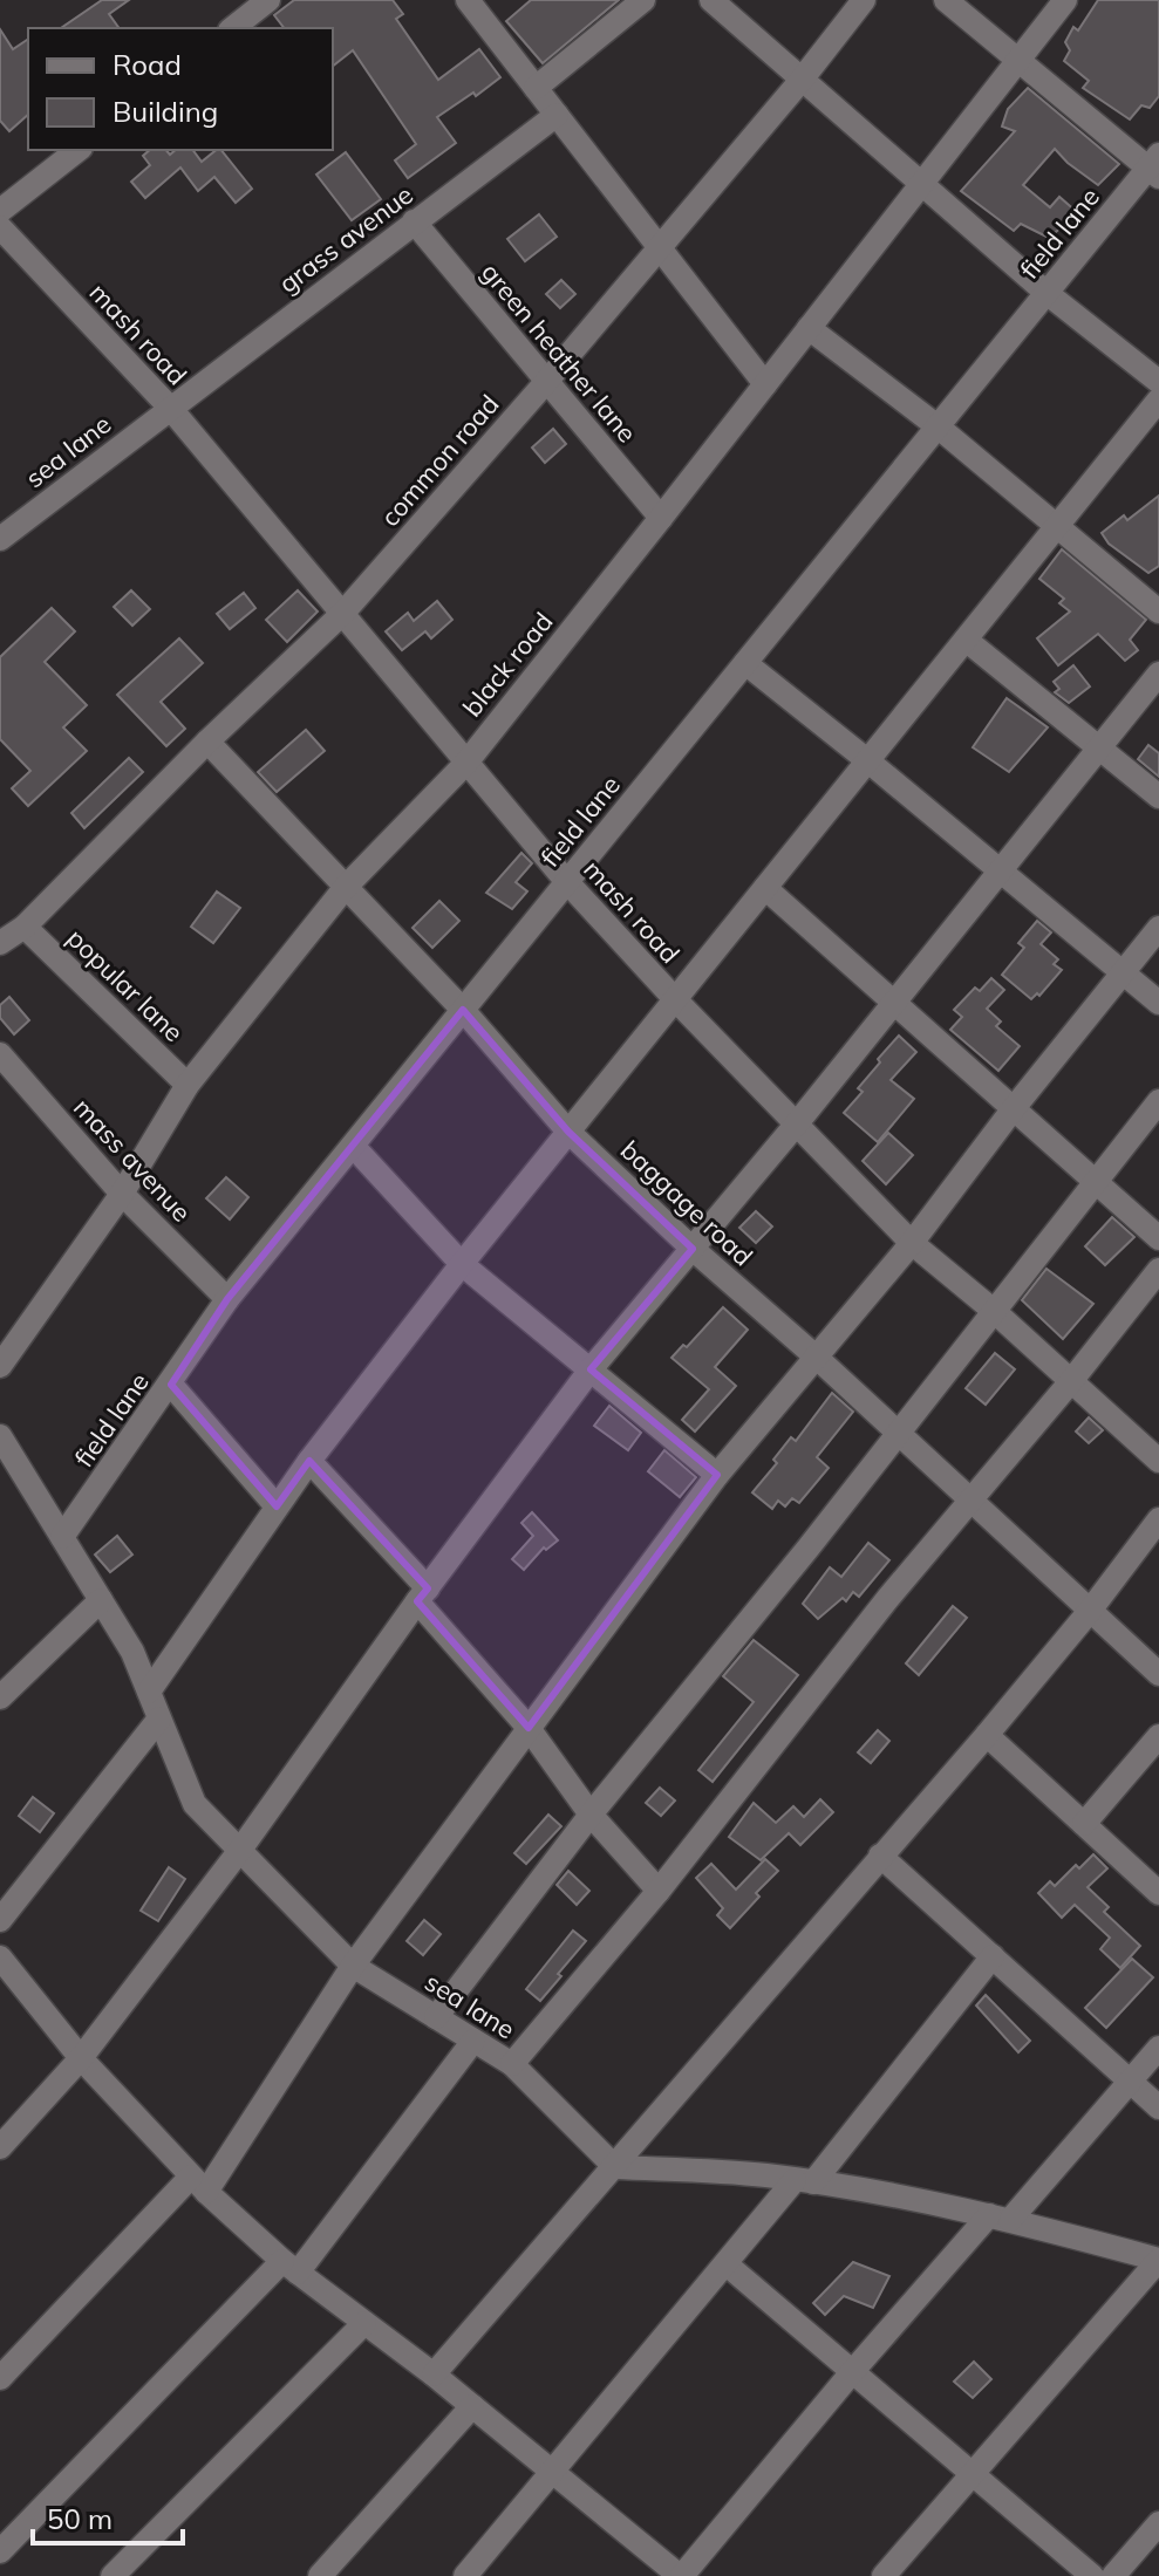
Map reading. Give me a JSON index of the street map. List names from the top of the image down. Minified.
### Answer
{"streets":{"street":["field lane","grass avenue","mash road","green heather lane","sea lane","common road","black road","popular lane","mass avenue","baggage road"]},"crossings":[["field lane","mash road"],["field lane","sea lane"],["field lane","mass avenue"],["field lane","baggage road"],["grass avenue","mash road"],["grass avenue","green heather lane"],["grass avenue","sea lane"],["mash road","sea lane"],["mash road","common road"],["mash road","black road"],["green heather lane","common road"],["green heather lane","black road"],["common road","popular lane"],["common road","baggage road"],["black road","popular lane"],["black road","mass avenue"],["black road","baggage road"]],"legend":["Road","Building"],"scale_bar":"50 m"}
